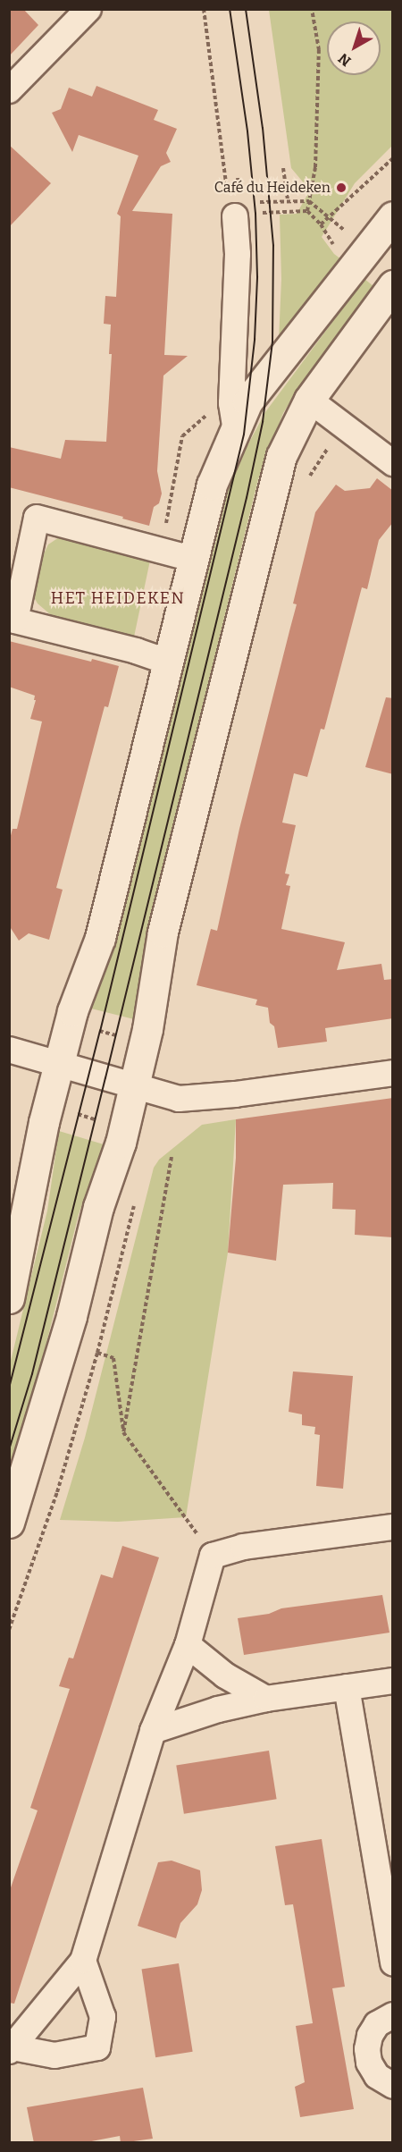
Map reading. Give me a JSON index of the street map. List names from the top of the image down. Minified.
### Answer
{"districts":["HET HEIDEKEN"],"places":["Café du Heideken"],"north":"bottom left"}
